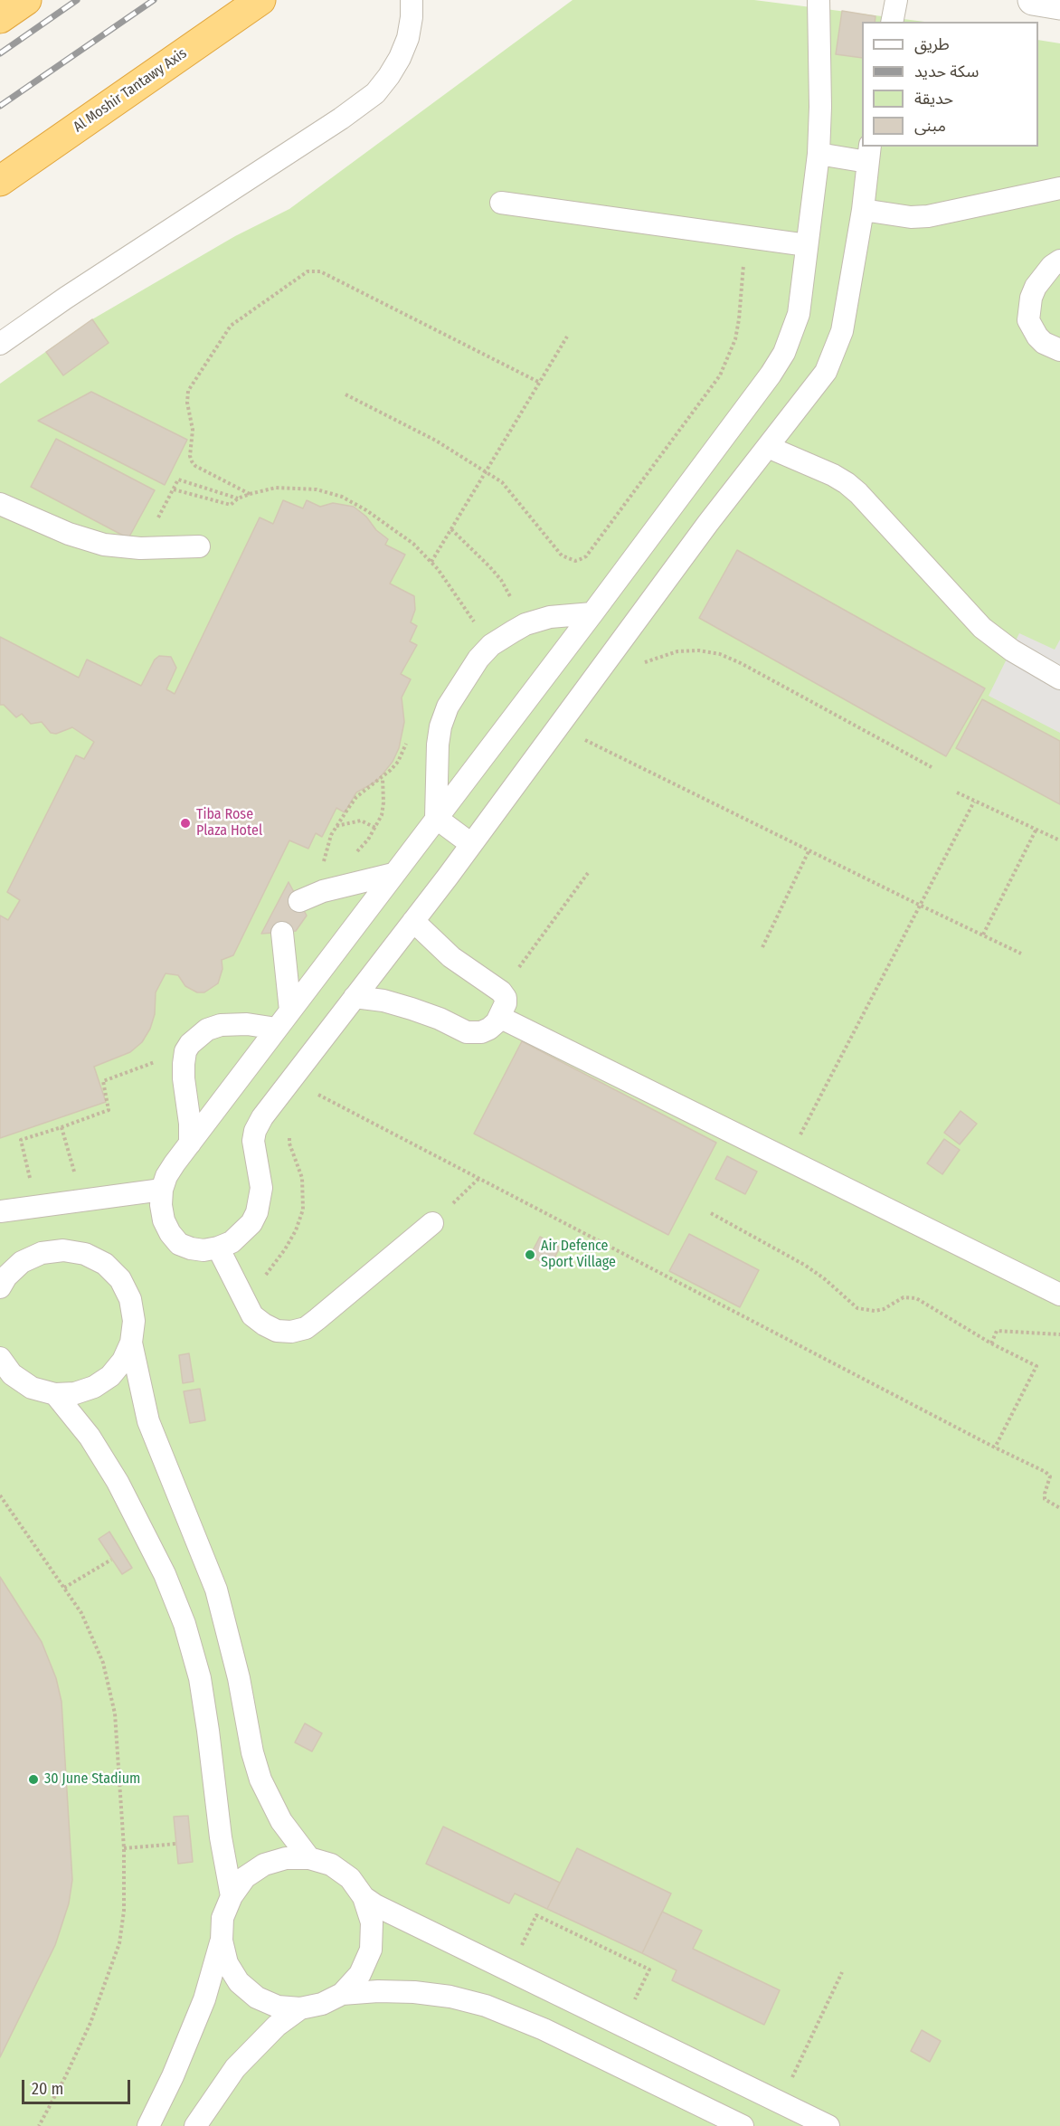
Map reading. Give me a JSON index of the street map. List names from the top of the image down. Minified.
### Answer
{"streets":{"highway":["Al Moshir Tantawy Axis"]},"places":["Tiba Rose Plaza Hotel","Air Defence Sport Village","30 June Stadium"],"legend":["طريق","سكة حديد","حديقة","مبنى"],"scale_bar":"20 m"}
